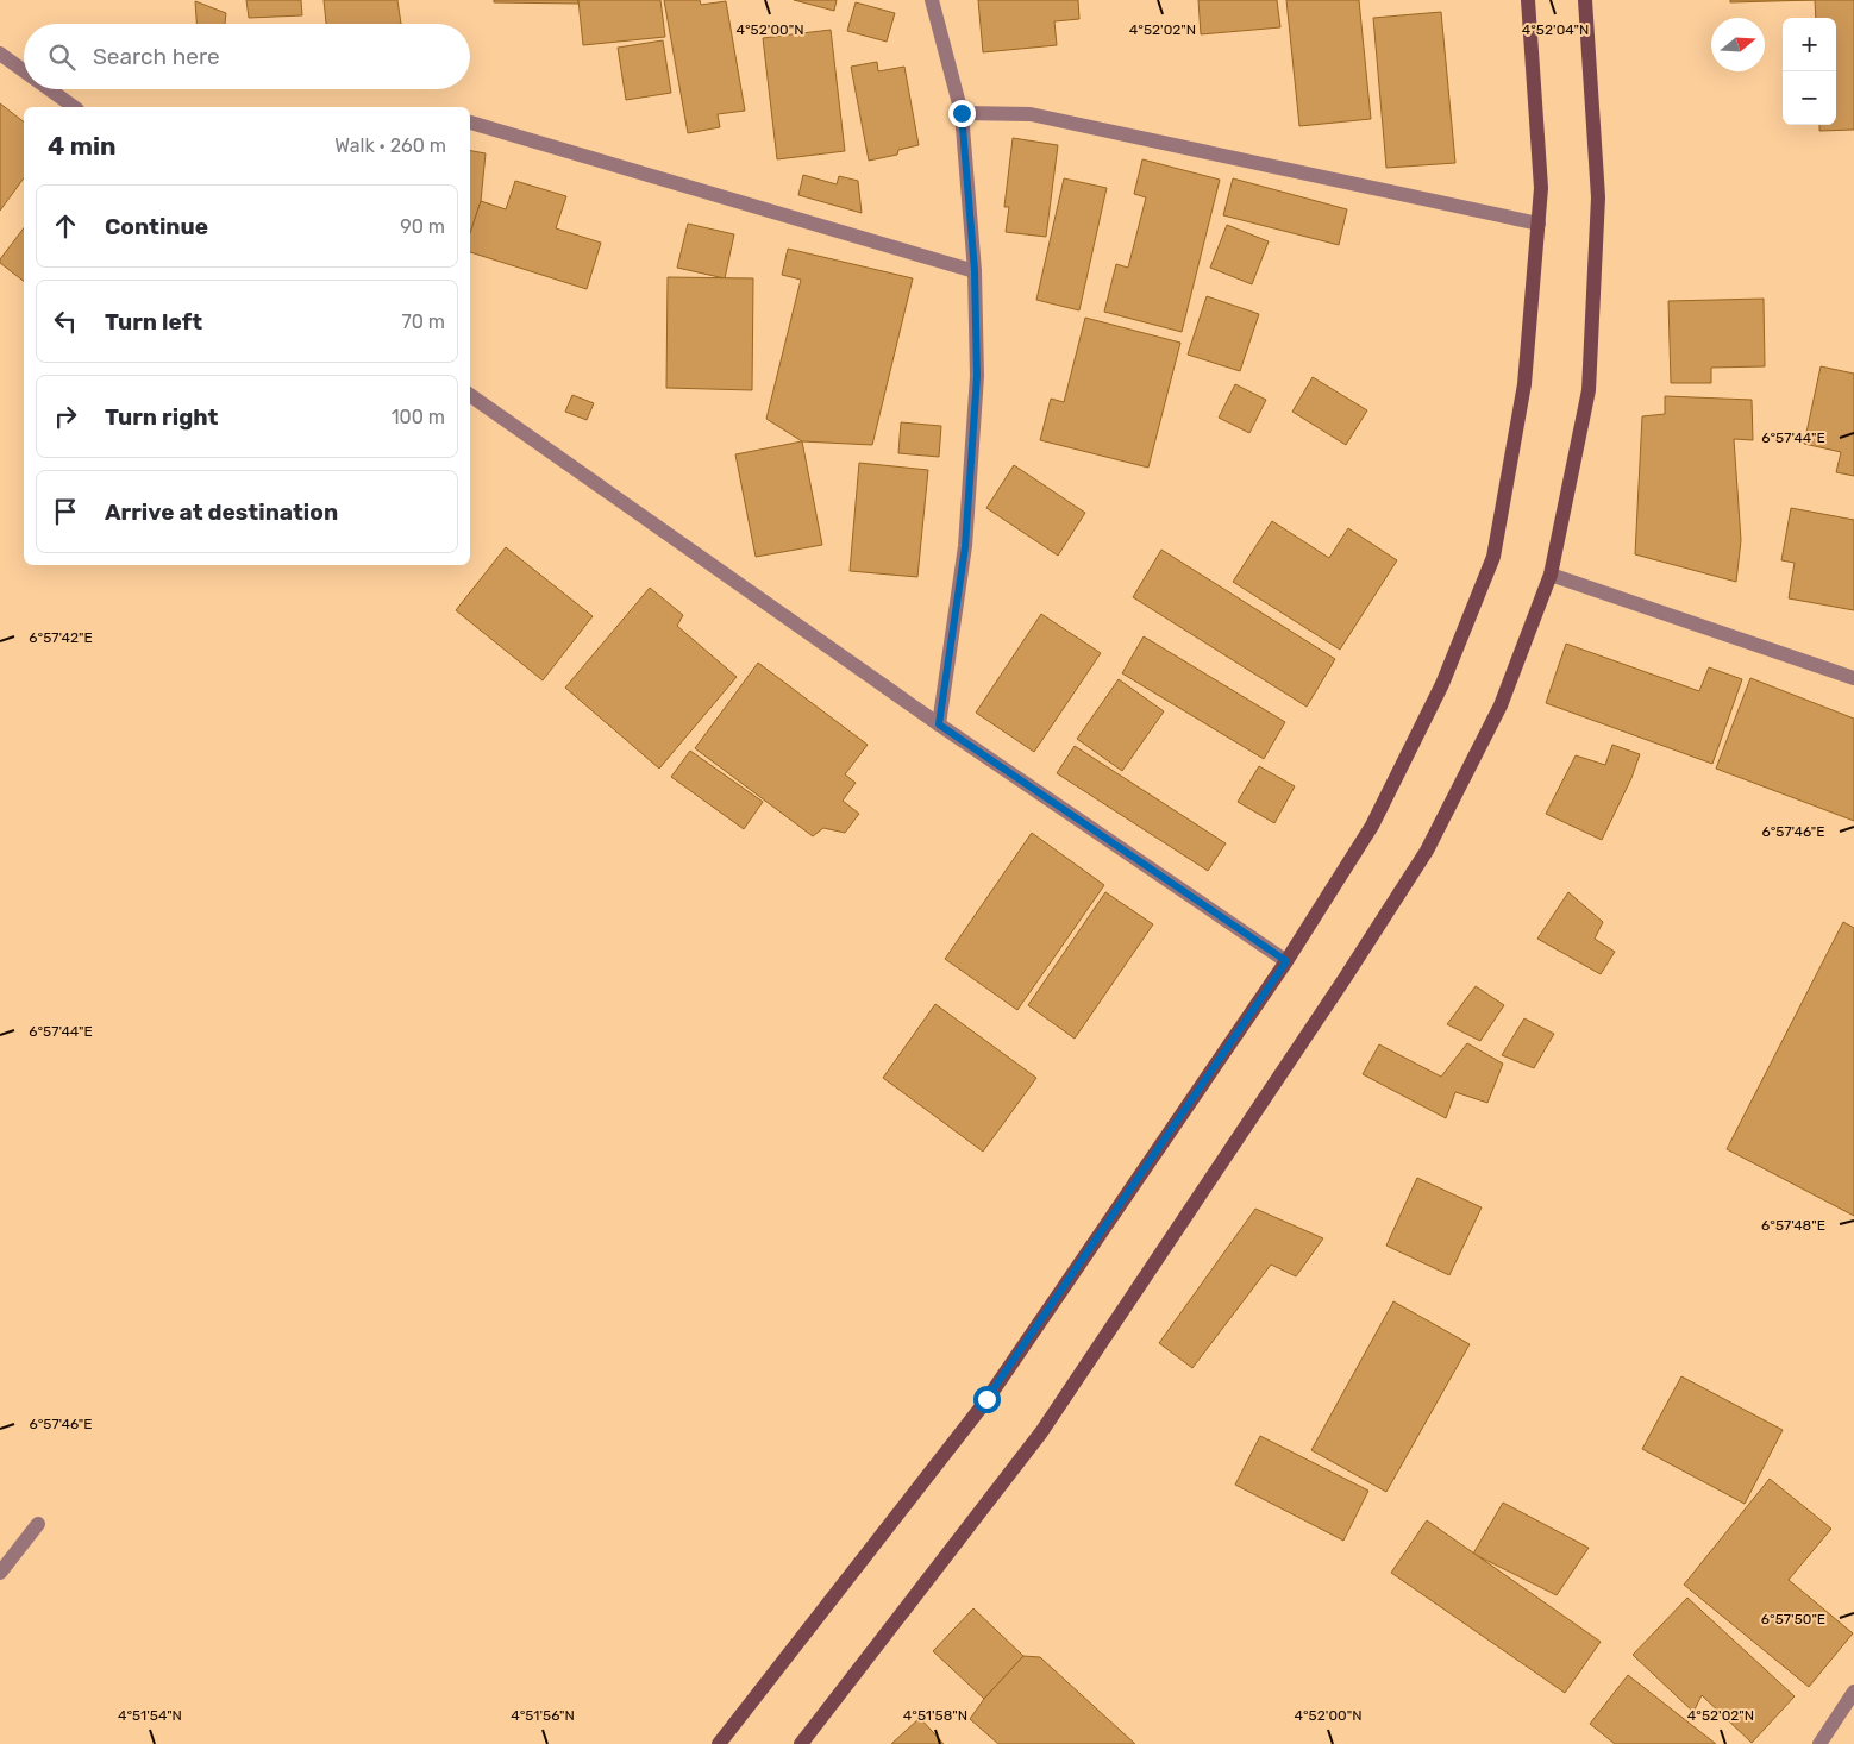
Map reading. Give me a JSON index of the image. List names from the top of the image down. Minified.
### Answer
{"north":"right","page":{"map_buttons":["+","−"],"search":"Search here","heading":["4 min","Walk · 260 m"],"list":[["Continue","90 m"],["Turn left","70 m"],["Turn right","100 m"],"Arrive at destination"]},"coordinates":["4°52'00\"N","4°52'02\"N","4°52'04\"N","6°57'44\"E","6°57'42\"E","6°57'46\"E","6°57'48\"E","6°57'50\"E","4°51'54\"N","4°51'56\"N","4°51'58\"N"]}
